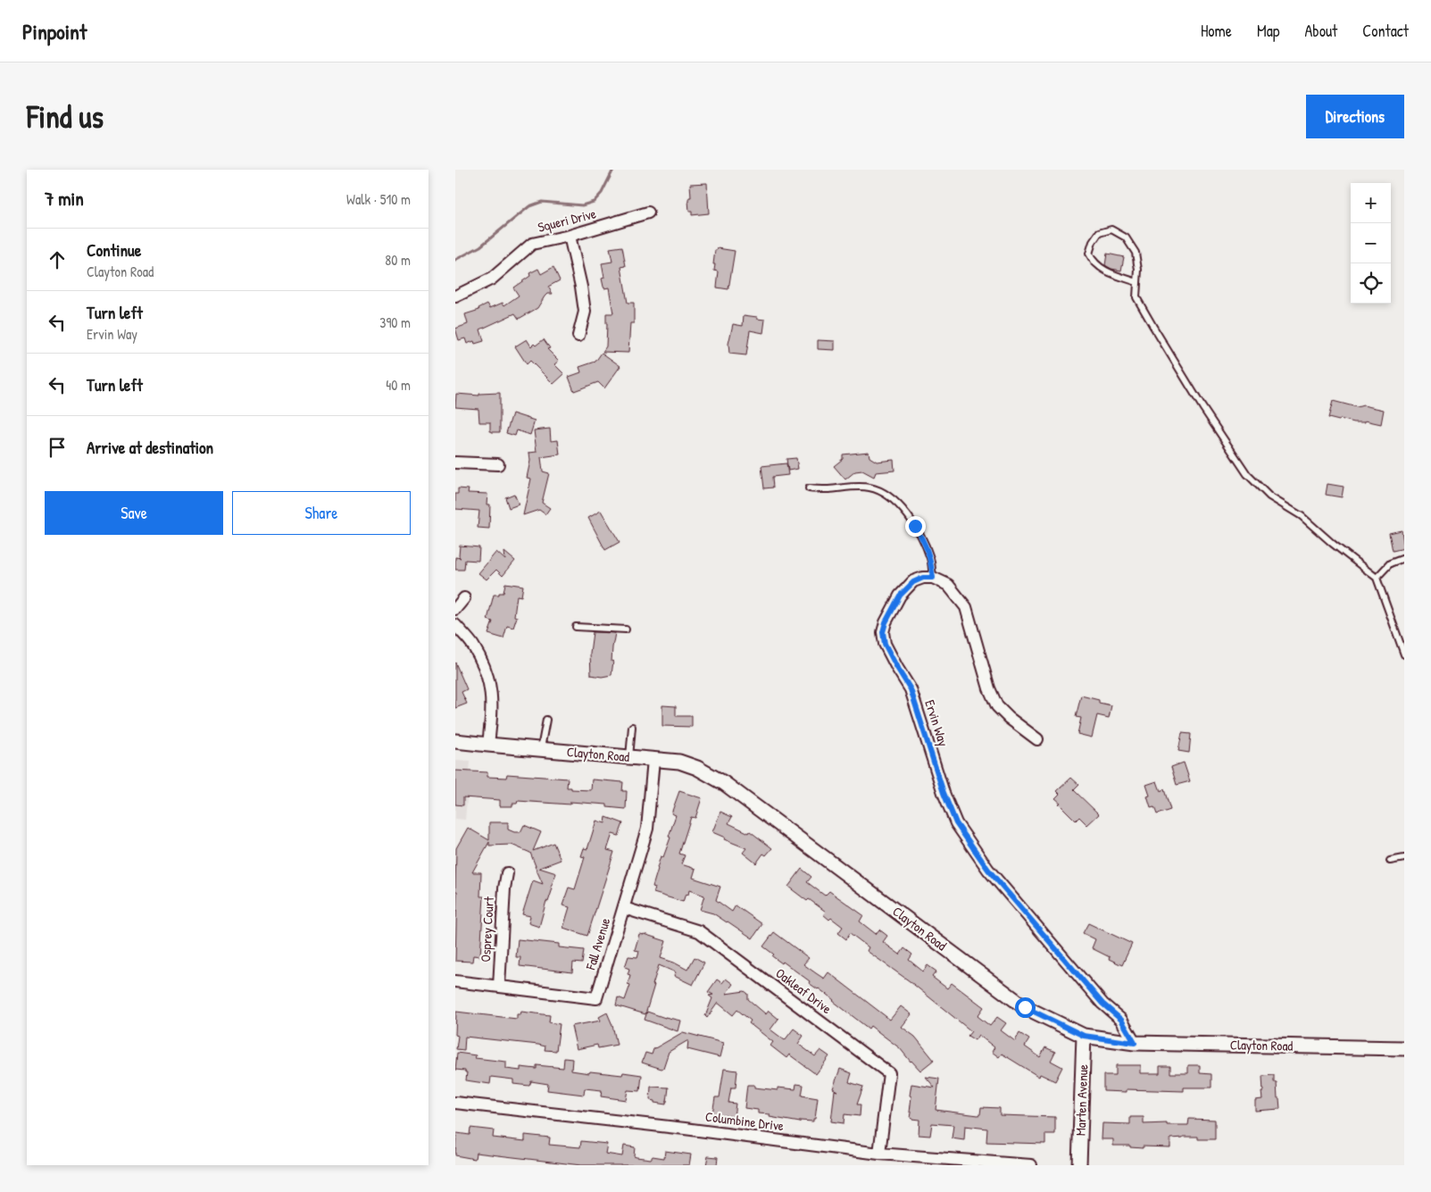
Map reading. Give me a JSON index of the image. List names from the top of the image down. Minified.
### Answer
{"streets":{"street":["Squeri Drive","Ervin Way","Clayton Road","Osprey Court","Fall Avenue","Oakleaf Drive","Marten Avenue","Columbine Drive"]},"crossings":[["Ervin Way","Clayton Road"],["Clayton Road","Fall Avenue"],["Clayton Road","Marten Avenue"],["Osprey Court","Fall Avenue"],["Fall Avenue","Oakleaf Drive"],["Oakleaf Drive","Columbine Drive"]],"page":{"header":"Pinpoint","nav":["Home","Map","About","Contact"],"buttons":["Directions",["Save","Share"]],"title":"Find us","heading":["7 min","Walk · 510 m"],"map_buttons":["+","−"],"list":[["Continue","Clayton Road","80 m"],["Turn left","Ervin Way","390 m"],["Turn left","40 m"],"Arrive at destination"]}}
